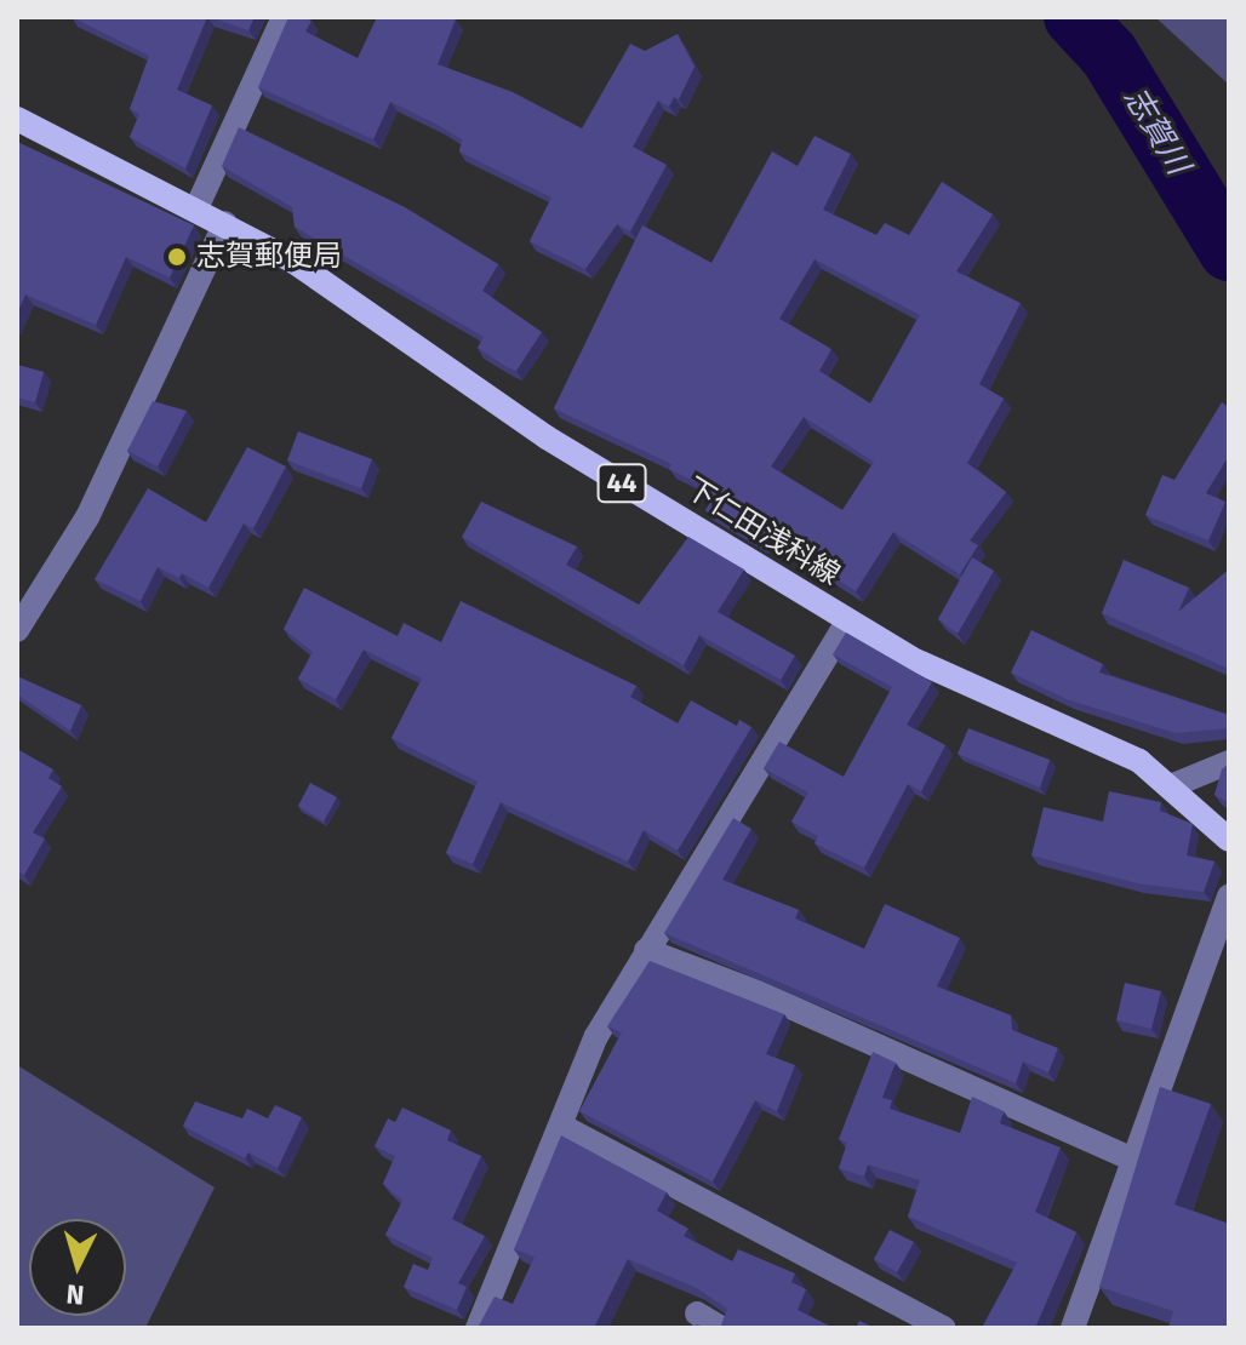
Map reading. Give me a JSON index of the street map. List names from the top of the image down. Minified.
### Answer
{"streets":{"main road":["44","下仁田浅科線"]},"water":["志賀川"],"places":["志賀郵便局"],"north":"bottom"}
